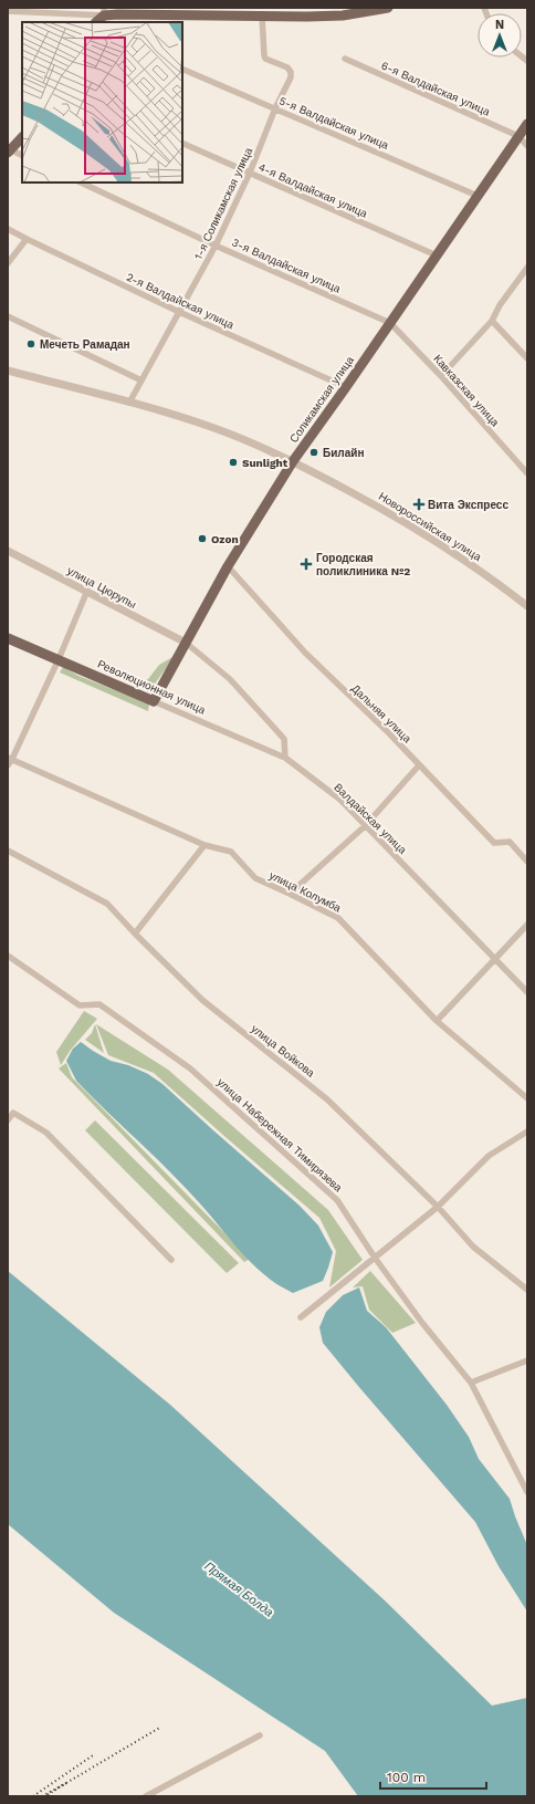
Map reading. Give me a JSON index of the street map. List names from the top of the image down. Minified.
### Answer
{"streets":{"main road":["Соликамская улица","Революционная улица"],"street":["6-я Валдайская улица","5-я Валдайская улица","4-я Валдайская улица","1-я Соликамская улица","3-я Валдайская улица","2-я Валдайская улица","Кавказская улица","Новороссийская улица","улица Цюрупы","Дальняя улица","Валдайская улица","улица Колумба","улица Войкова","улица Набережная Тимирязева"]},"crossings":[["6-я Валдайская улица","Соликамская улица"],["5-я Валдайская улица","1-я Соликамская улица"],["5-я Валдайская улица","Соликамская улица"],["4-я Валдайская улица","1-я Соликамская улица"],["4-я Валдайская улица","Соликамская улица"],["1-я Соликамская улица","3-я Валдайская улица"],["1-я Соликамская улица","2-я Валдайская улица"],["1-я Соликамская улица","Новороссийская улица"],["3-я Валдайская улица","Кавказская улица"],["3-я Валдайская улица","Соликамская улица"],["2-я Валдайская улица","Соликамская улица"],["Кавказская улица","Соликамская улица"],["Соликамская улица","Новороссийская улица"],["Соликамская улица","улица Цюрупы"],["Соликамская улица","Революционная улица"],["Соликамская улица","Дальняя улица"],["Революционная улица","Валдайская улица"]],"water":["Прямая Болда"],"places":{"other":["Мечеть Рамадан","Билайн","Sunlight","Ozon"],"health":["Вита Экспресс","Городская поликлиника №2"]},"scale_bar":"100 m","north":"top"}
